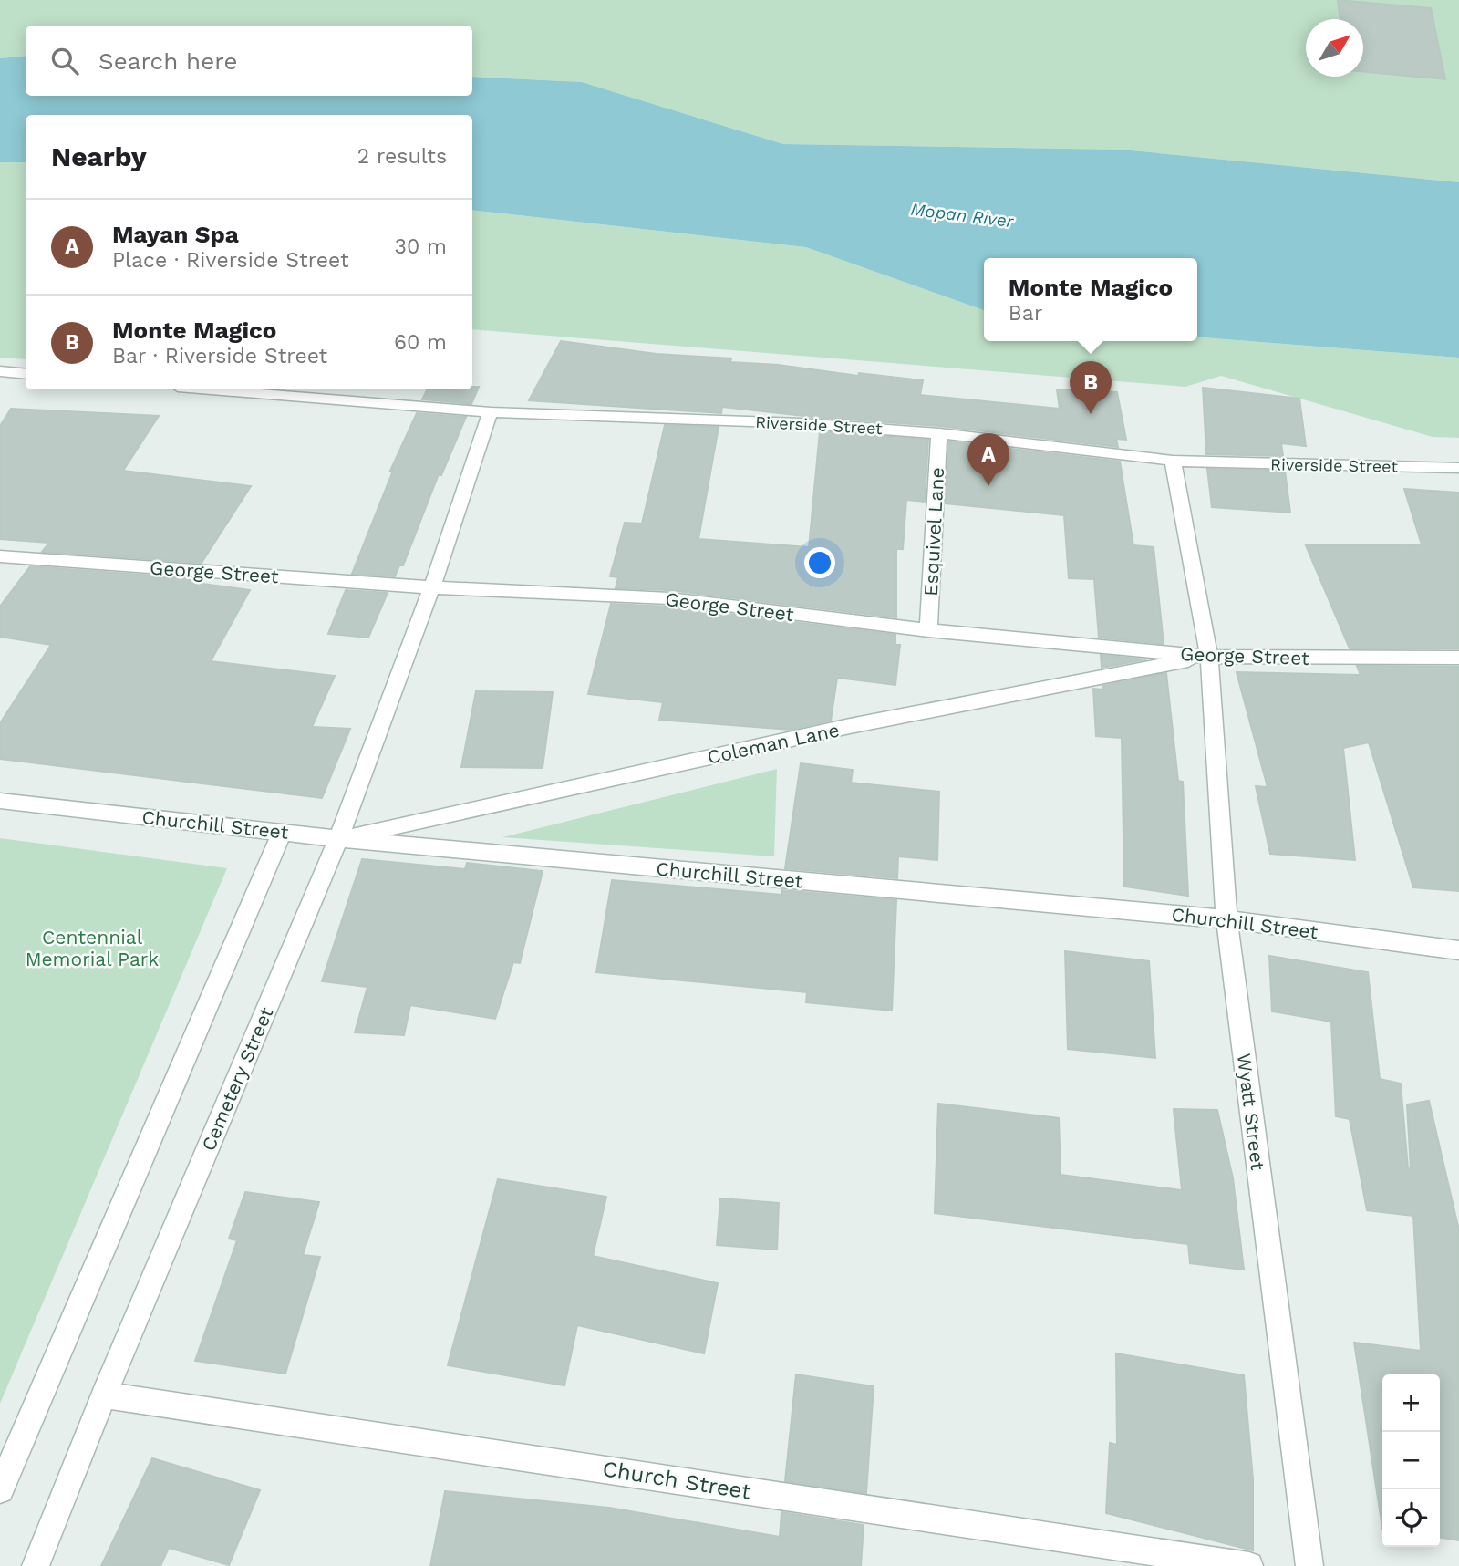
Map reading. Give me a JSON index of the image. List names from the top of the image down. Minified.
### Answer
{"streets":{"street":["Riverside Street","Esquivel Lane","George Street","Coleman Lane","Churchill Street","Cemetery Street","Wyatt Street","Church Street"]},"crossings":[["Riverside Street","Esquivel Lane"],["Riverside Street","Cemetery Street"],["Riverside Street","Wyatt Street"],["Esquivel Lane","George Street"],["George Street","Coleman Lane"],["George Street","Cemetery Street"],["George Street","Wyatt Street"],["Coleman Lane","Churchill Street"],["Coleman Lane","Cemetery Street"],["Coleman Lane","Wyatt Street"],["Churchill Street","Cemetery Street"],["Churchill Street","Wyatt Street"],["Cemetery Street","Church Street"]],"water":["Mopan River"],"parks":["Centennial Memorial Park"],"north":"top right","page":{"search":"Search here","heading":["Nearby","2 results"],"list":[{"mark":"A","name":"Mayan Spa","note":"Place · Riverside Street","value":"30 m"},{"mark":"B","name":"Monte Magico","note":"Bar · Riverside Street","value":"60 m"}],"popup":["Monte Magico","Bar"],"pins":["B","A"],"map_buttons":["+","−"]}}
